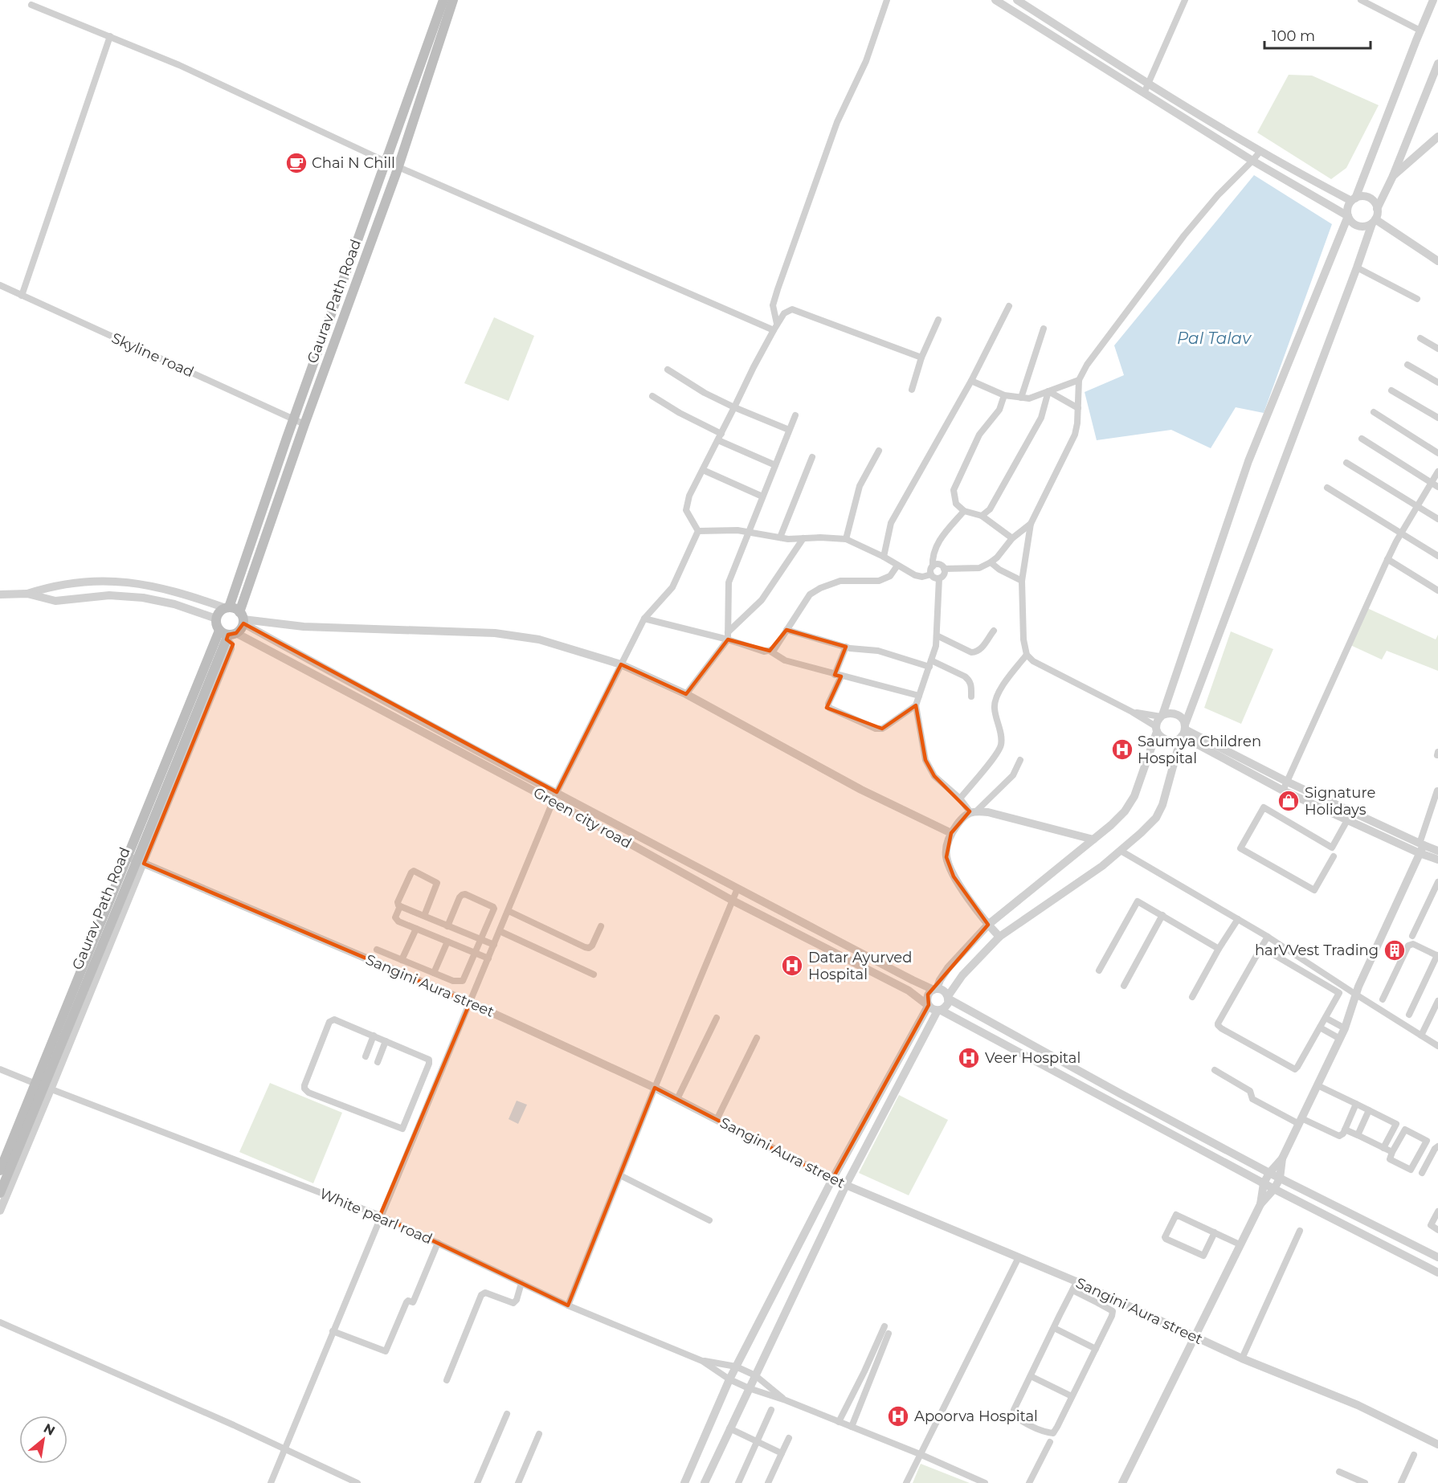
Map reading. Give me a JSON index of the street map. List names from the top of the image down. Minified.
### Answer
{"streets":{"main road":["Gaurav Path Road"],"street":["Skyline road","Green city road","Sangini Aura street","White pearl road"]},"crossings":[["Gaurav Path Road","Skyline road"],["Gaurav Path Road","Green city road"],["Gaurav Path Road","Sangini Aura street"],["Gaurav Path Road","White pearl road"]],"water":["Pal Talav"],"places":{"cafe":["Chai N Chill"],"hospital":["Saumya Children Hospital","Datar Ayurved Hospital","Veer Hospital","Apoorva Hospital"],"shop":["Signature Holidays"],"building":["harVVest Trading"]},"scale_bar":"100 m","north":"top right"}
